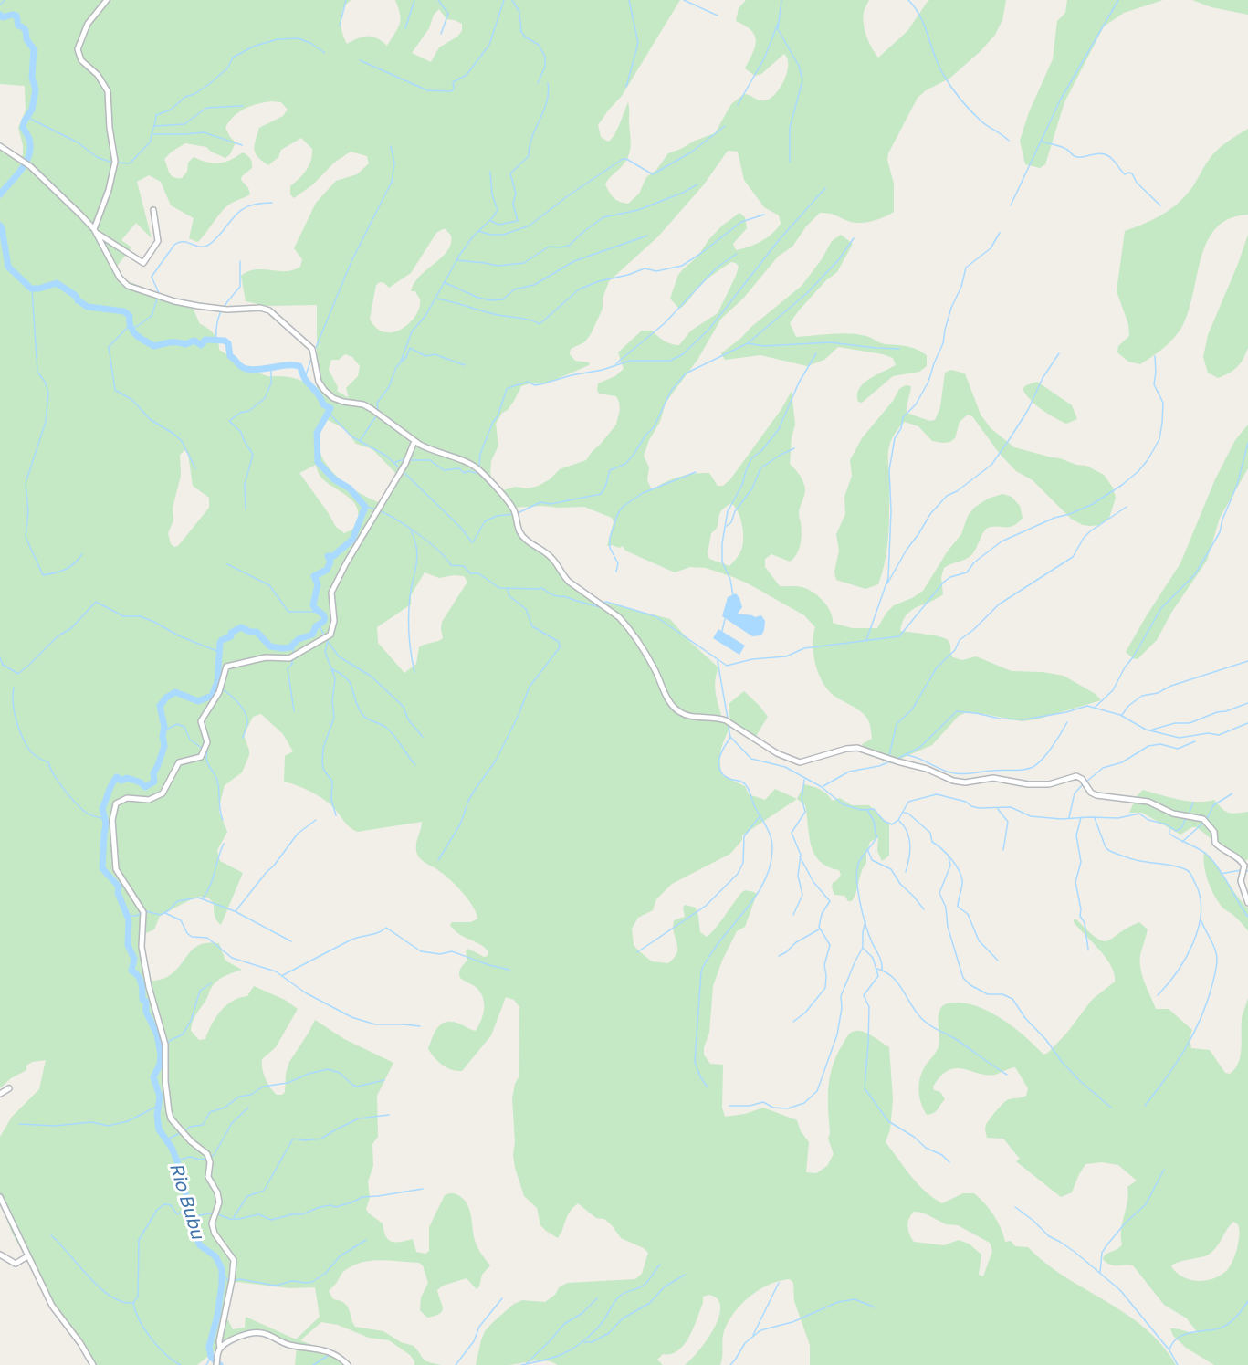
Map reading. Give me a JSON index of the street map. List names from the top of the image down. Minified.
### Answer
{"water":["Rio Bubu"]}
